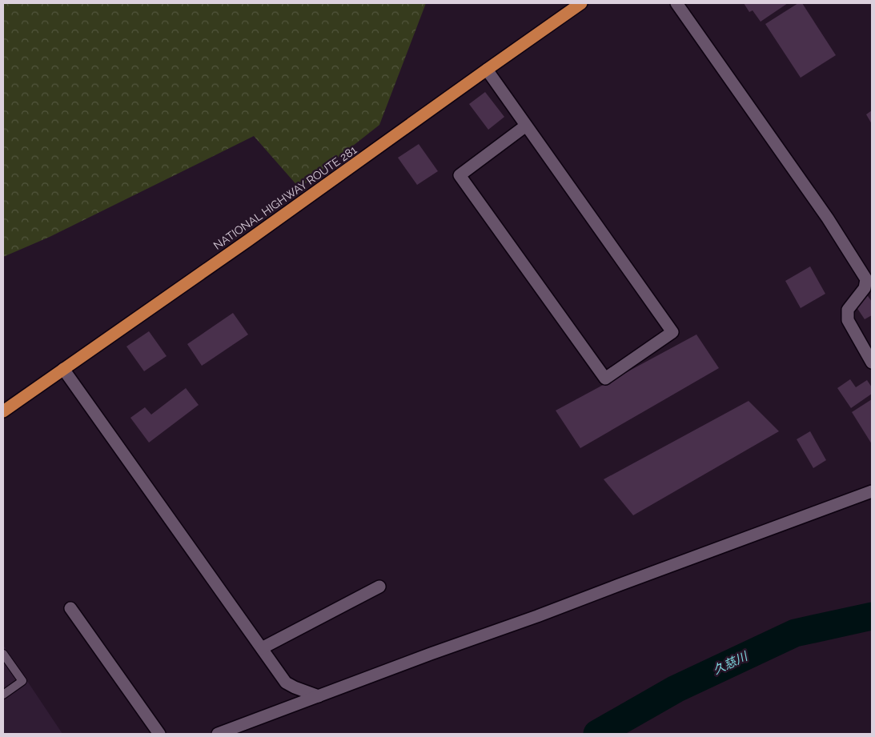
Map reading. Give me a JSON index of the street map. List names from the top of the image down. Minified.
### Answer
{"streets":{"highway":["NATIONAL HIGHWAY ROUTE 281"]},"water":["久慈川"]}
